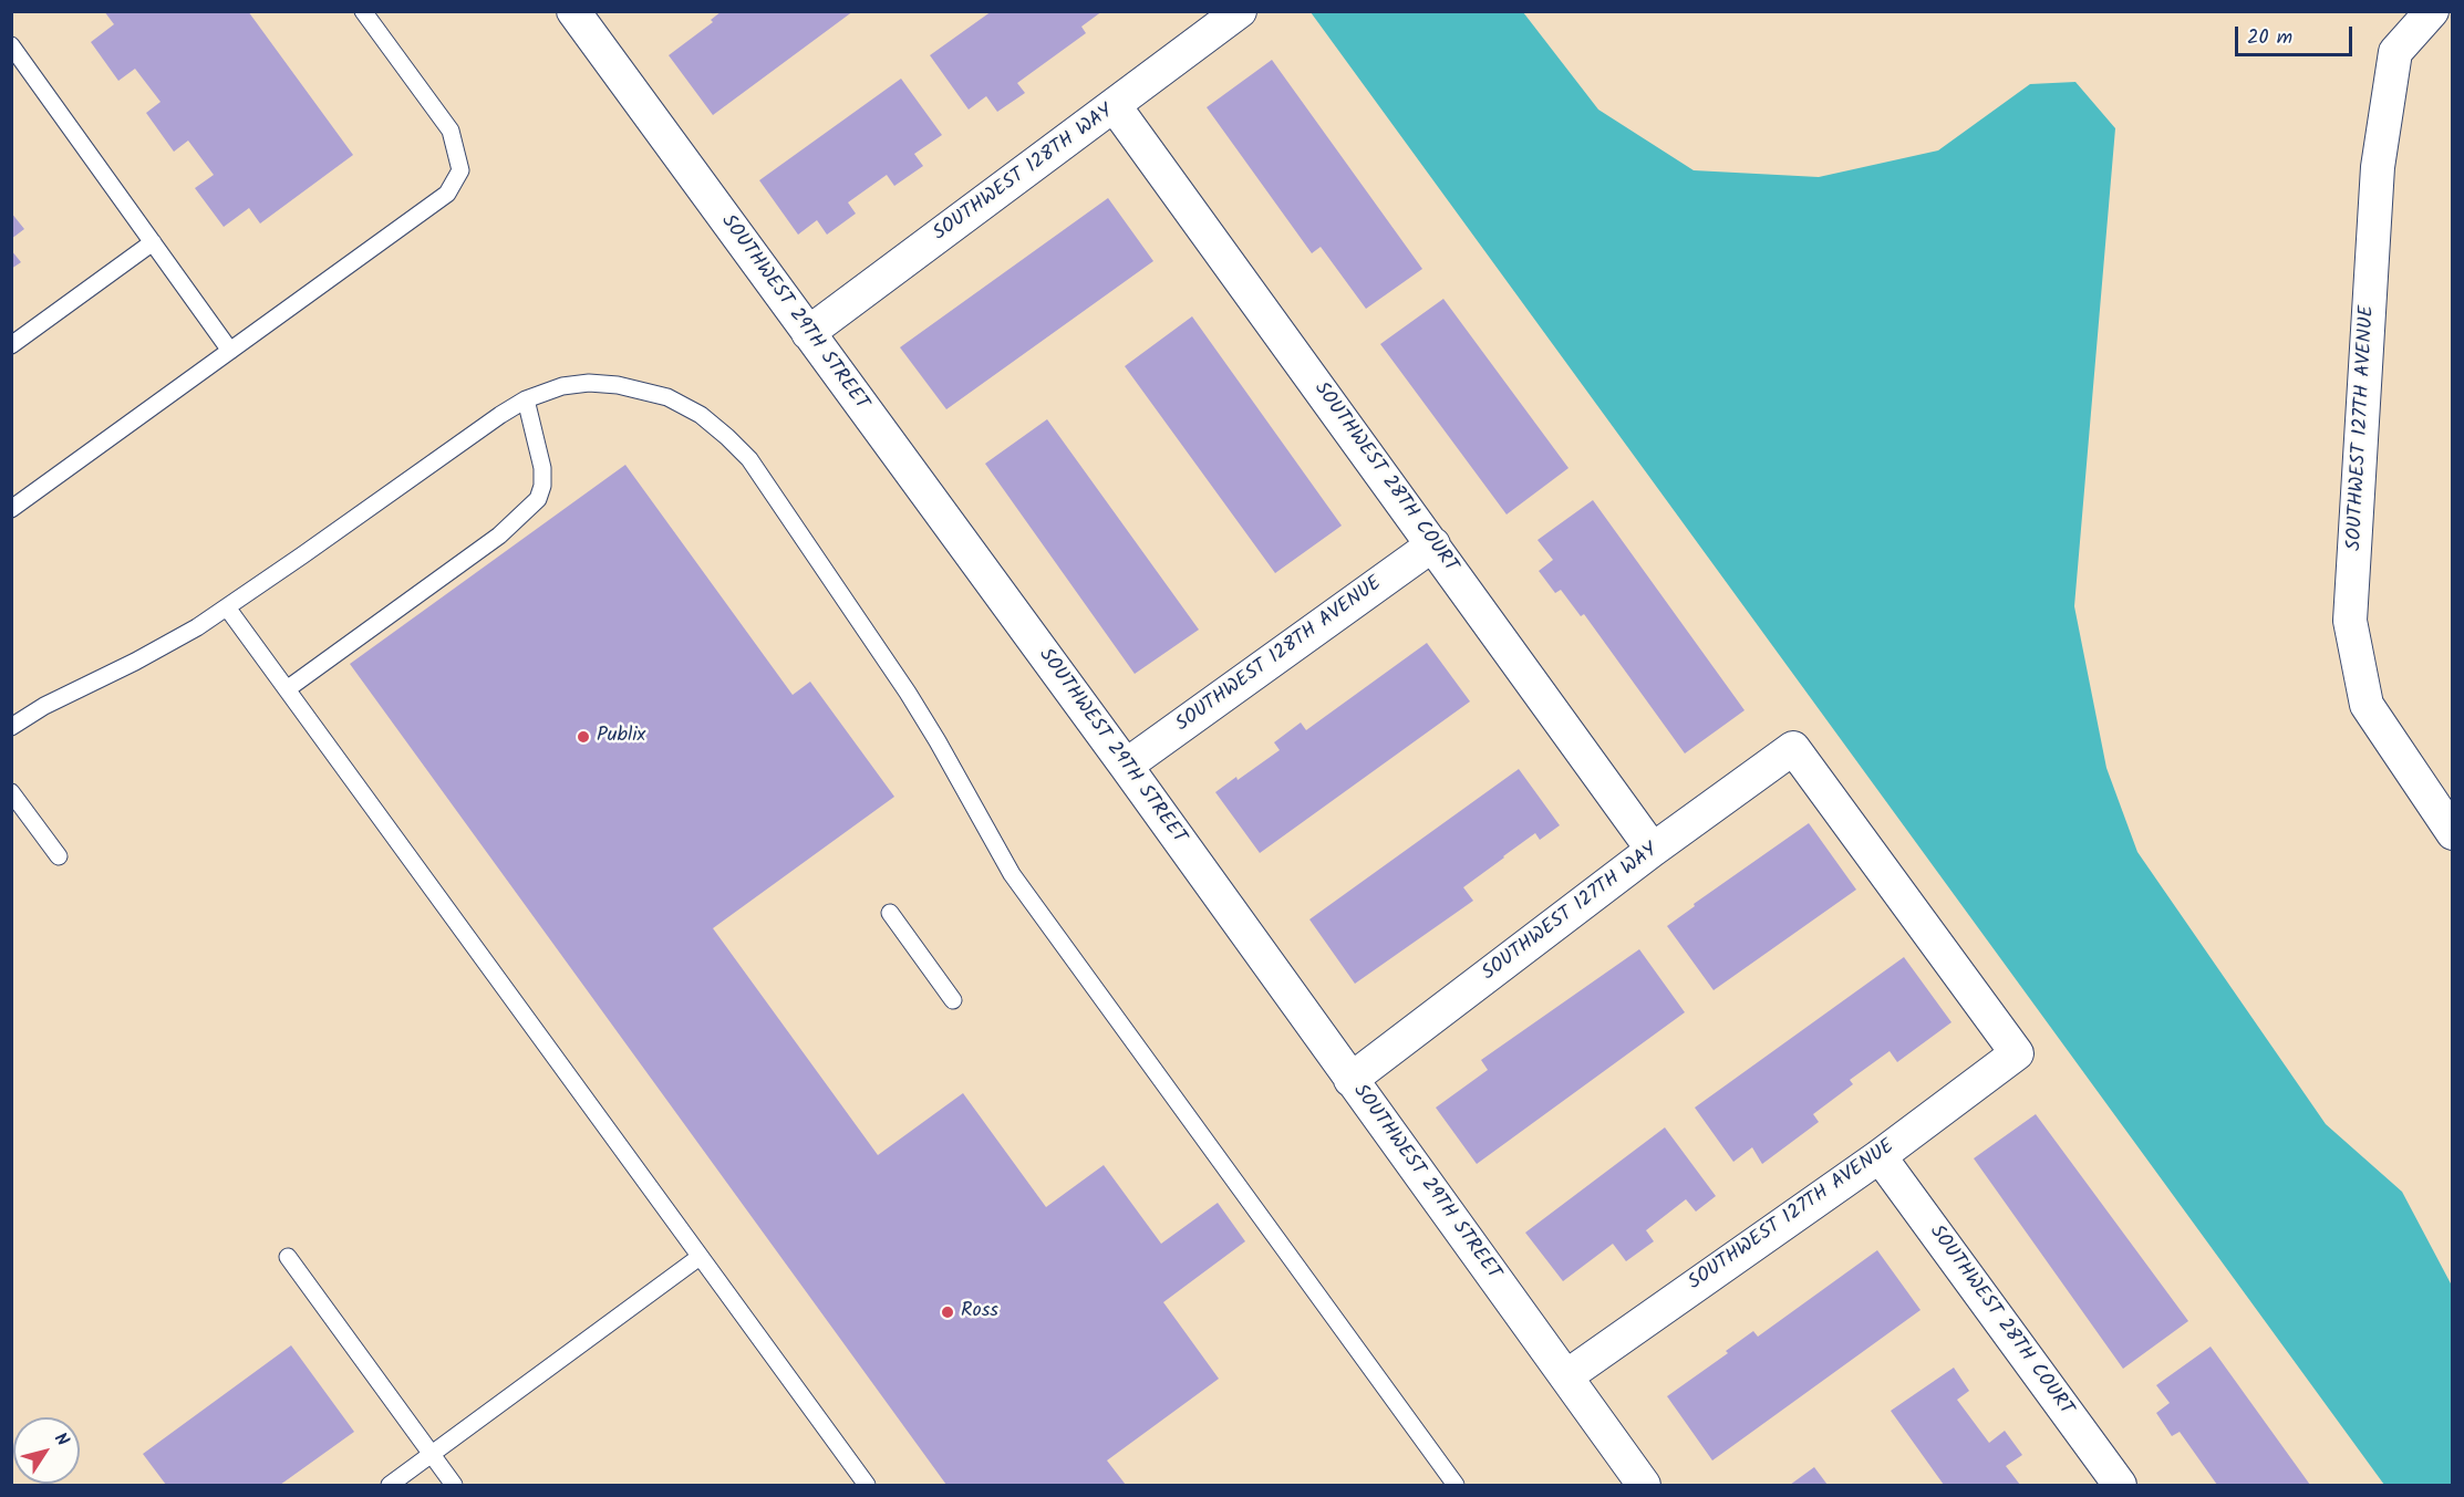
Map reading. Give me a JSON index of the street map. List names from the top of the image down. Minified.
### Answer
{"streets":{"street":["SOUTHWEST 128TH WAY","SOUTHWEST 29TH STREET","SOUTHWEST 127TH AVENUE","SOUTHWEST 28TH COURT","SOUTHWEST 128TH AVENUE","SOUTHWEST 127TH WAY"]},"crossings":[["SOUTHWEST 128TH WAY","SOUTHWEST 29TH STREET"],["SOUTHWEST 128TH WAY","SOUTHWEST 28TH COURT"],["SOUTHWEST 29TH STREET","SOUTHWEST 127TH AVENUE"],["SOUTHWEST 29TH STREET","SOUTHWEST 128TH AVENUE"],["SOUTHWEST 29TH STREET","SOUTHWEST 127TH WAY"],["SOUTHWEST 127TH AVENUE","SOUTHWEST 28TH COURT"],["SOUTHWEST 127TH AVENUE","SOUTHWEST 127TH WAY"],["SOUTHWEST 28TH COURT","SOUTHWEST 128TH AVENUE"],["SOUTHWEST 28TH COURT","SOUTHWEST 127TH WAY"]],"places":["Publix","Ross"],"scale_bar":"20 m","north":"top right"}
